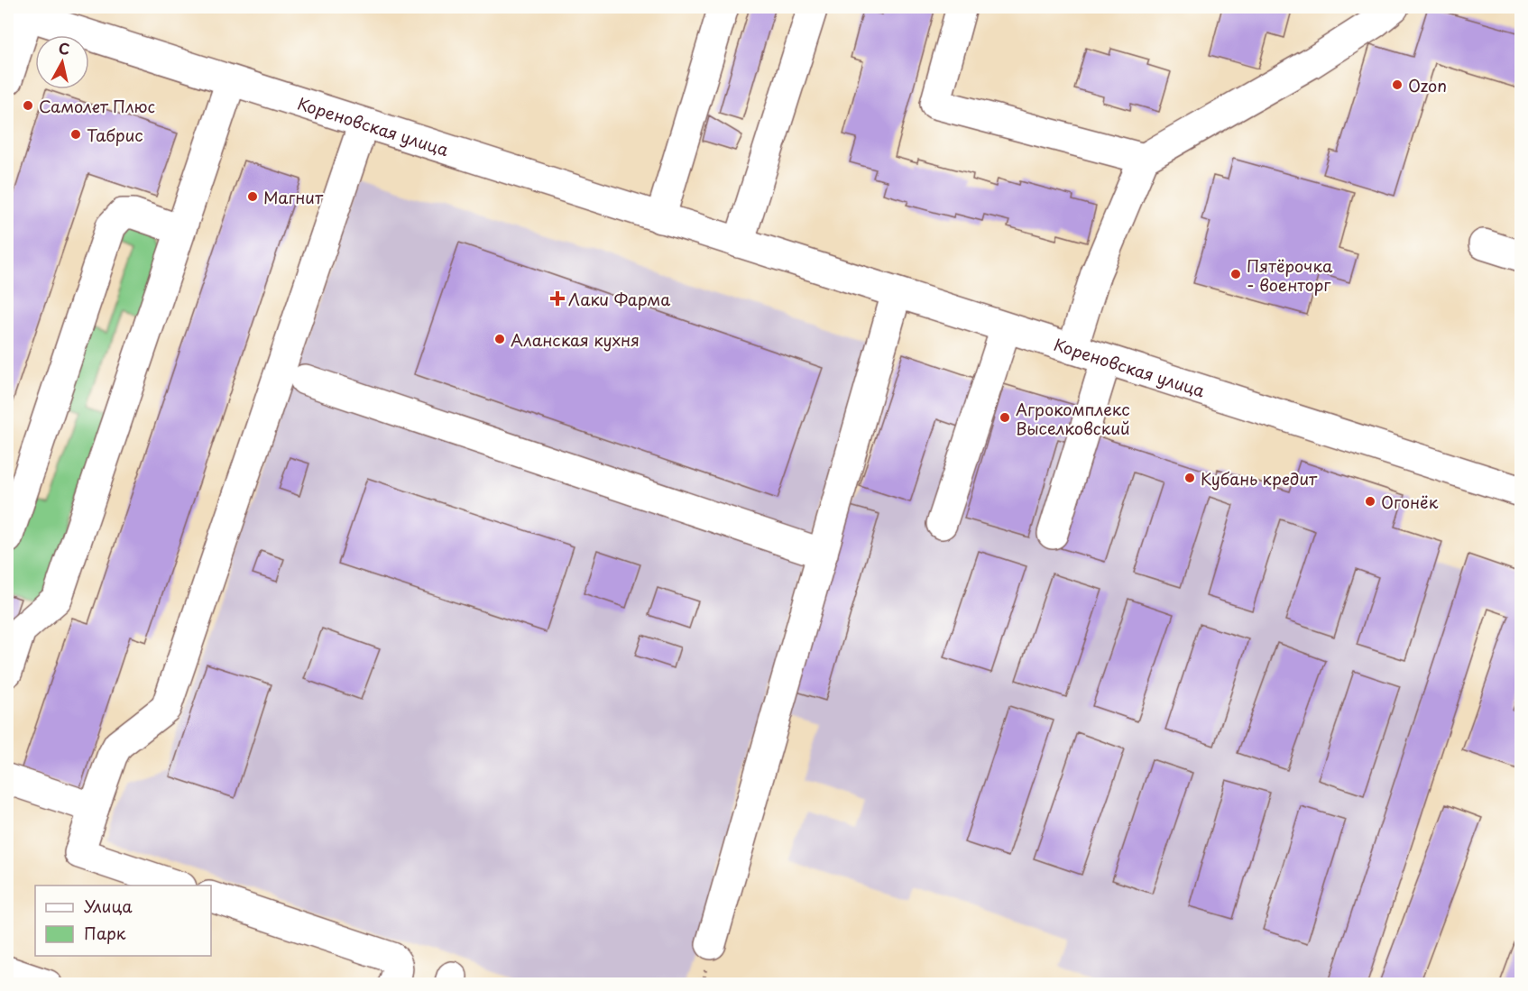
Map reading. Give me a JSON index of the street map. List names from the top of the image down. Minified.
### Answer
{"streets":{"street":["Кореновская улица"]},"places":{"other":["Ozon","Самолет Плюс","Табрис","Магнит","Пятёрочка - военторг","Аланская кухня","Агрокомплекс Выселковский","Кубань кредит","Огонёк"],"health":["Лаки Фарма"]},"legend":["Улица","Парк"],"north":"top"}
